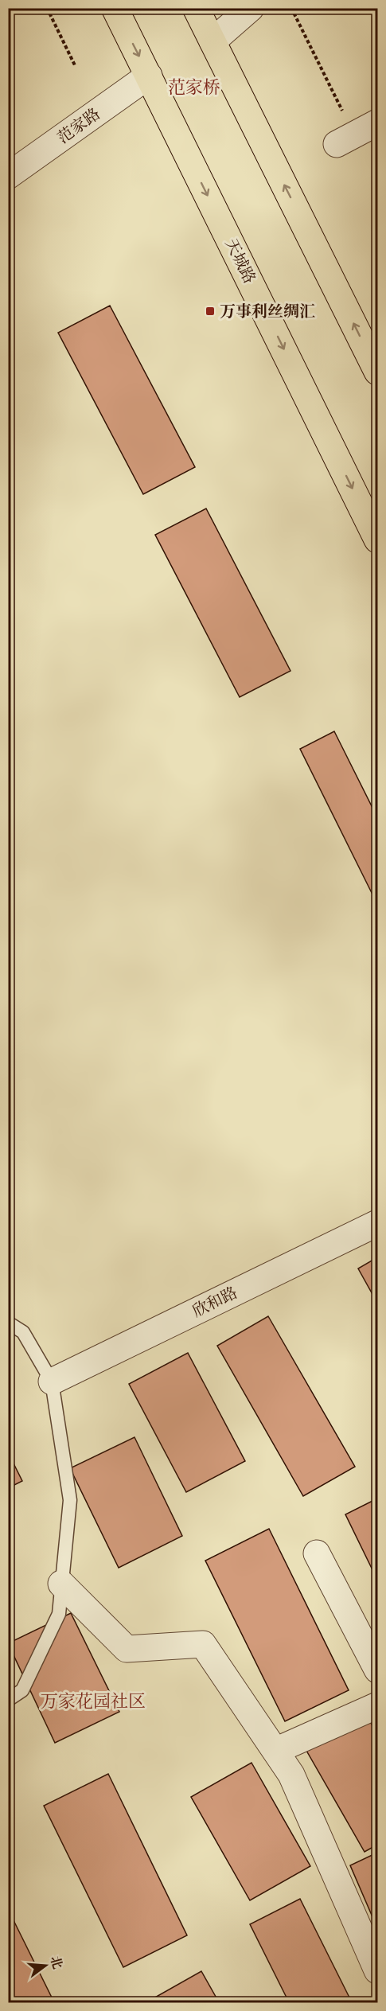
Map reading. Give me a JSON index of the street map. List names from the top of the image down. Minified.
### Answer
{"streets":{"main road":["天城路"],"street":["范家路","欣和路"]},"crossings":[["范家路","天城路"]],"districts":["范家桥","万家花园社区"],"places":{"transit":["万事利丝绸汇"]},"north":"right"}
